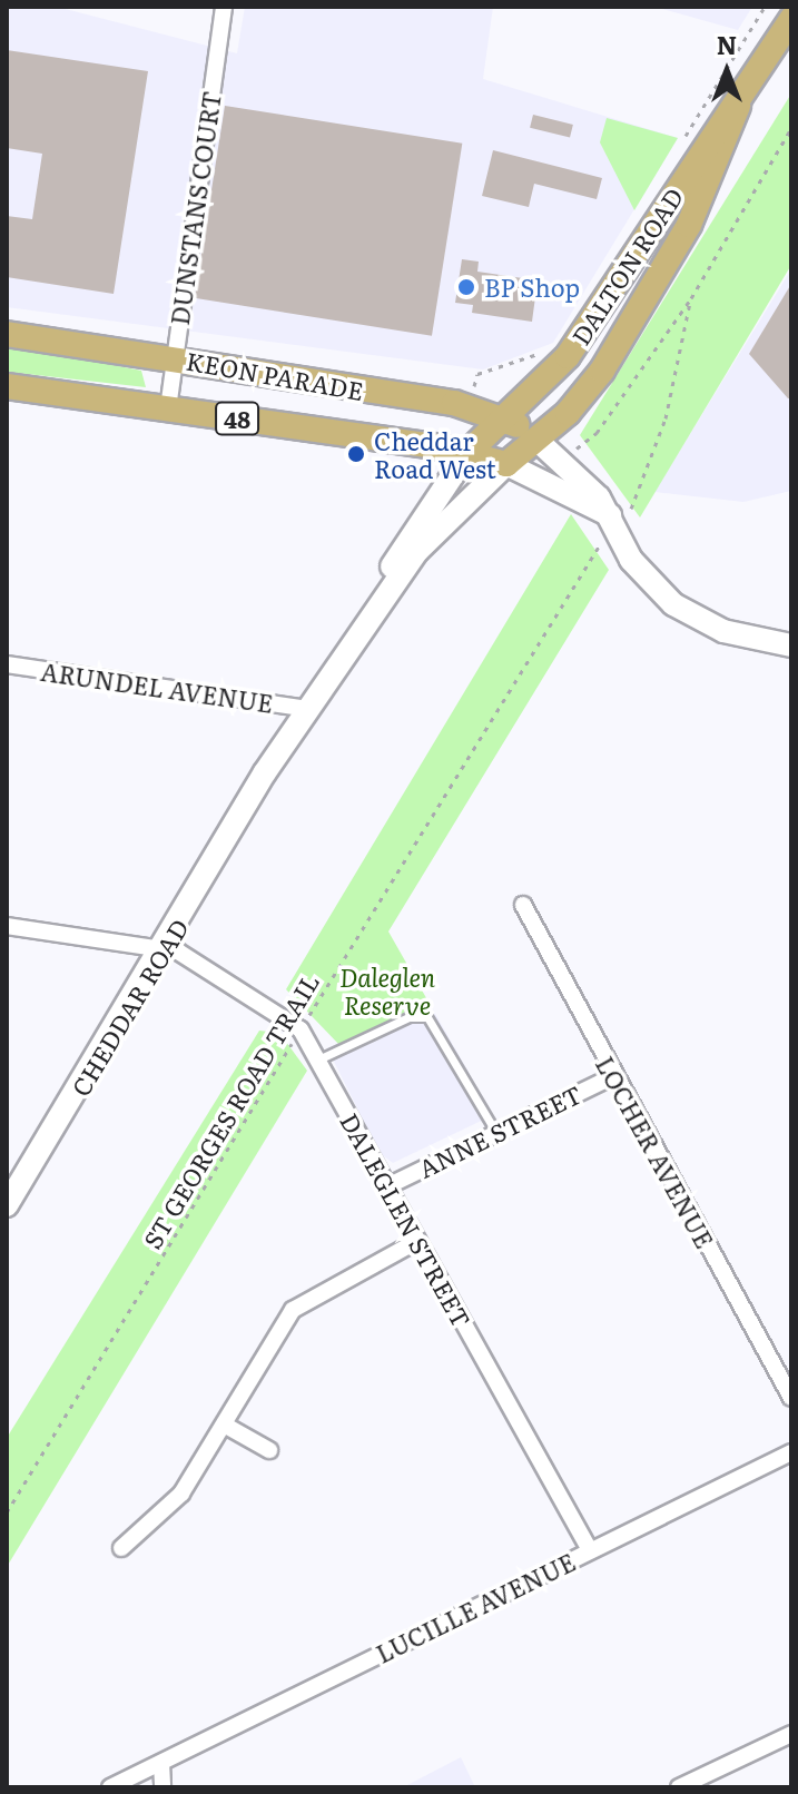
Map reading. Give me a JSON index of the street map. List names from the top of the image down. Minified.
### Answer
{"streets":{"main road":["DALTON ROAD","KEON PARADE","48","CHEDDAR ROAD"],"street":["DUNSTANS COURT","ARUNDEL AVENUE","ANNE STREET","LOCHER AVENUE","DALEGLEN STREET","LUCILLE AVENUE"],"path":["ST GEORGES ROAD TRAIL"]},"crossings":[["DUNSTANS COURT","KEON PARADE"],["DALTON ROAD","KEON PARADE"],["DALTON ROAD","CHEDDAR ROAD"],["KEON PARADE","CHEDDAR ROAD"],["ARUNDEL AVENUE","CHEDDAR ROAD"],["CHEDDAR ROAD","DALEGLEN STREET"],["ST GEORGES ROAD TRAIL","DALEGLEN STREET"],["ANNE STREET","LOCHER AVENUE"],["ANNE STREET","DALEGLEN STREET"],["DALEGLEN STREET","LUCILLE AVENUE"]],"parks":["Daleglen Reserve"],"places":["BP Shop","Cheddar Road West"],"north":"top"}
